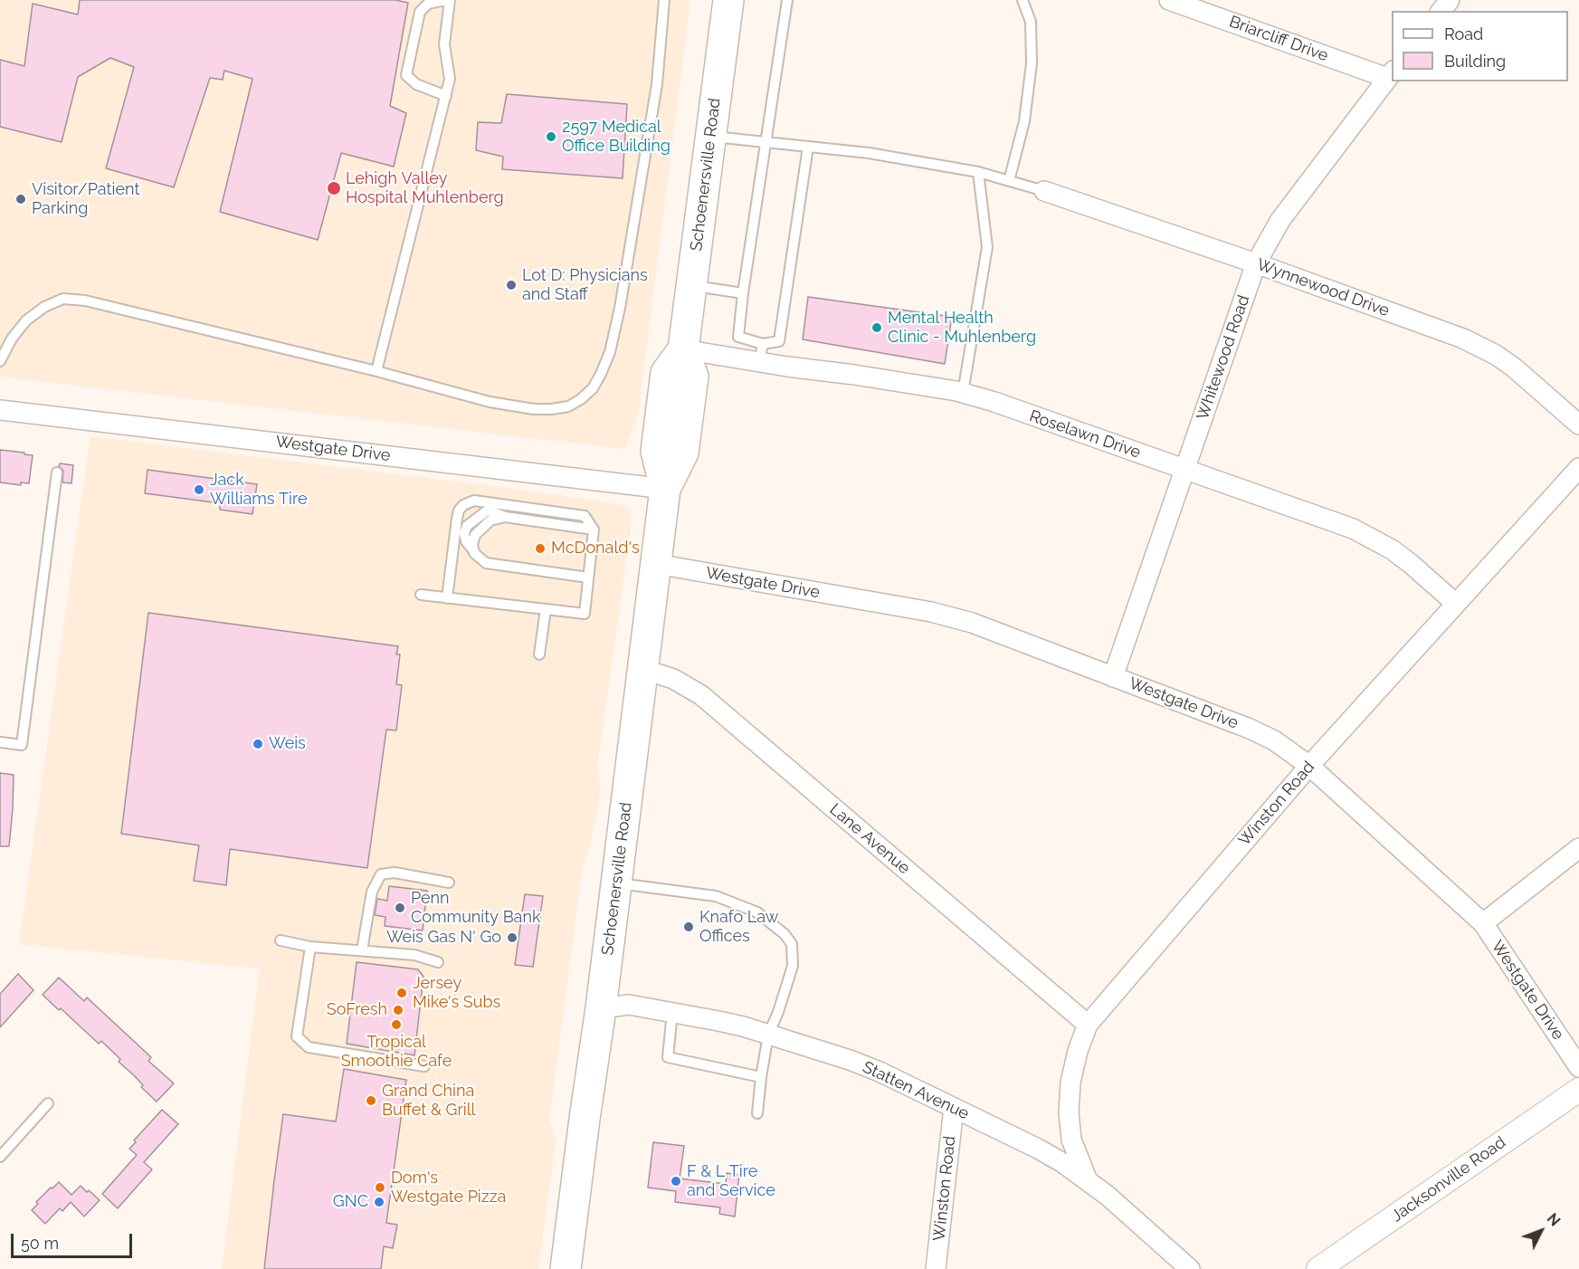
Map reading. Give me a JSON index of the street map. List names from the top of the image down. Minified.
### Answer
{"streets":{"main road":["Schoenersville Road"],"street":["Briarcliff Drive","Wynnewood Drive","Whitewood Road","Roselawn Drive","Westgate Drive","Winston Road","Lane Avenue","Statten Avenue","Jacksonville Road"]},"crossings":[["Briarcliff Drive","Whitewood Road"],["Schoenersville Road","Roselawn Drive"],["Schoenersville Road","Westgate Drive"],["Schoenersville Road","Lane Avenue"],["Schoenersville Road","Statten Avenue"],["Wynnewood Drive","Whitewood Road"],["Whitewood Road","Roselawn Drive"],["Whitewood Road","Westgate Drive"],["Roselawn Drive","Winston Road"],["Westgate Drive","Winston Road"],["Winston Road","Lane Avenue"],["Winston Road","Statten Avenue"]],"places":["2597 Medical Office Building","Lehigh Valley Hospital Muhlenberg","Visitor/Patient Parking","Lot D: Physicians and Staff","Mental Health Clinic - Muhlenberg","Jack Williams Tire","McDonald's","Weis","Penn Community Bank","Knafo Law Offices","Weis Gas N' Go","Jersey Mike's Subs","SoFresh","Tropical Smoothie Cafe","Grand China Buffet & Grill","F & L Tire and Service","Dom's Westgate Pizza","GNC"],"legend":["Road","Building"],"scale_bar":"50 m","north":"top right"}
